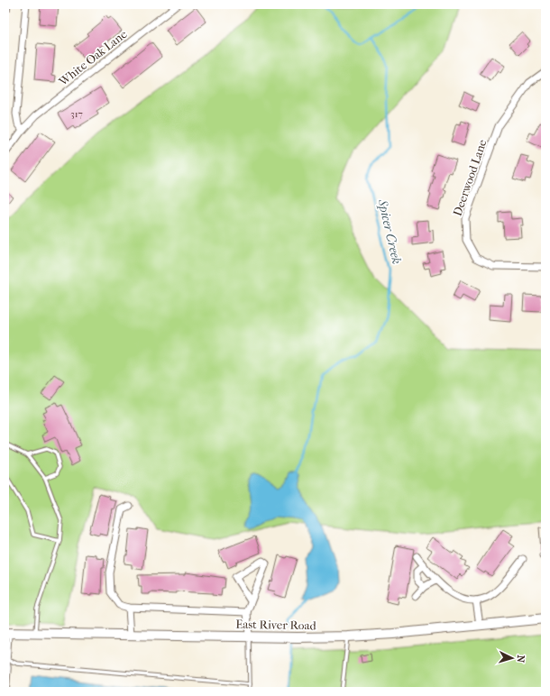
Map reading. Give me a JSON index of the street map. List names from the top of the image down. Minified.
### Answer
{"streets":{"main road":["East River Road"],"street":["White Oak Lane","Deerwood Lane"]},"water":["Spicer Creek"],"house_numbers":["317"],"north":"right"}
